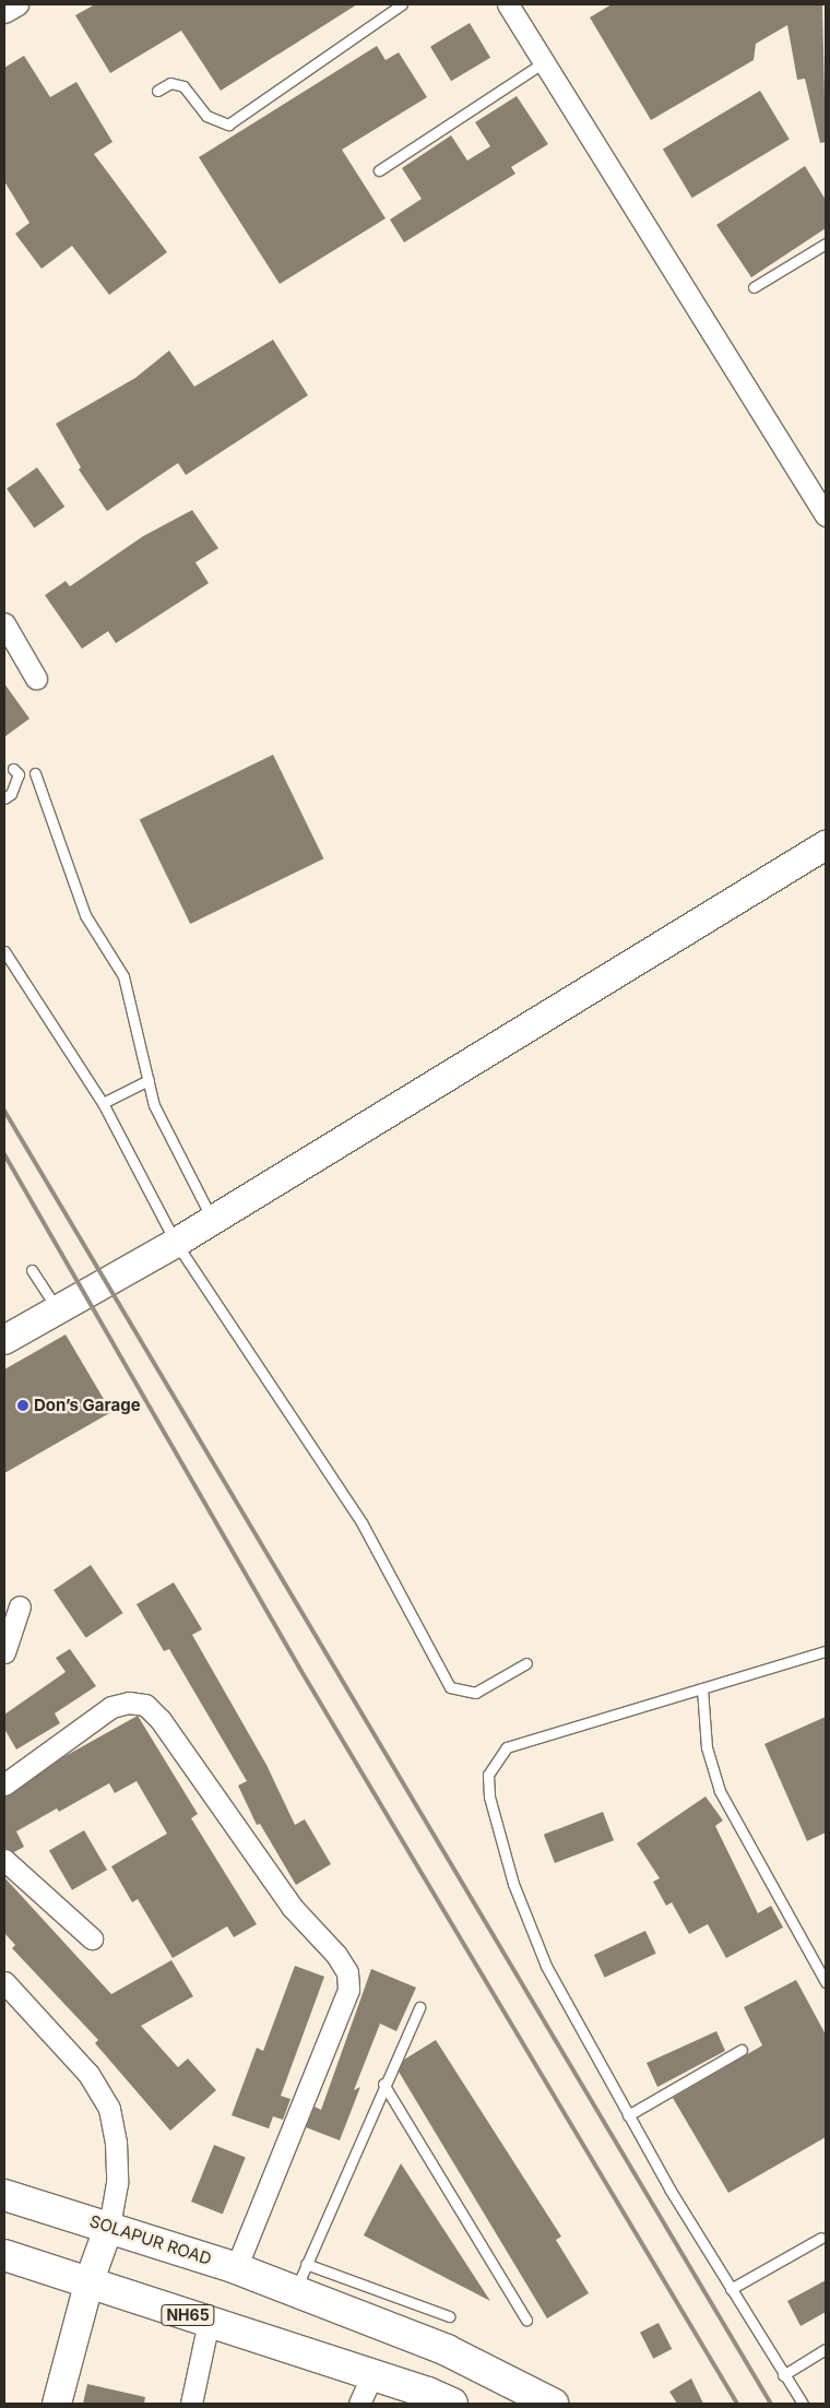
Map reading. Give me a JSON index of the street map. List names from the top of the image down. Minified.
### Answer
{"streets":{"highway":["SOLAPUR ROAD","NH65"]},"places":["Don’s Garage"]}
